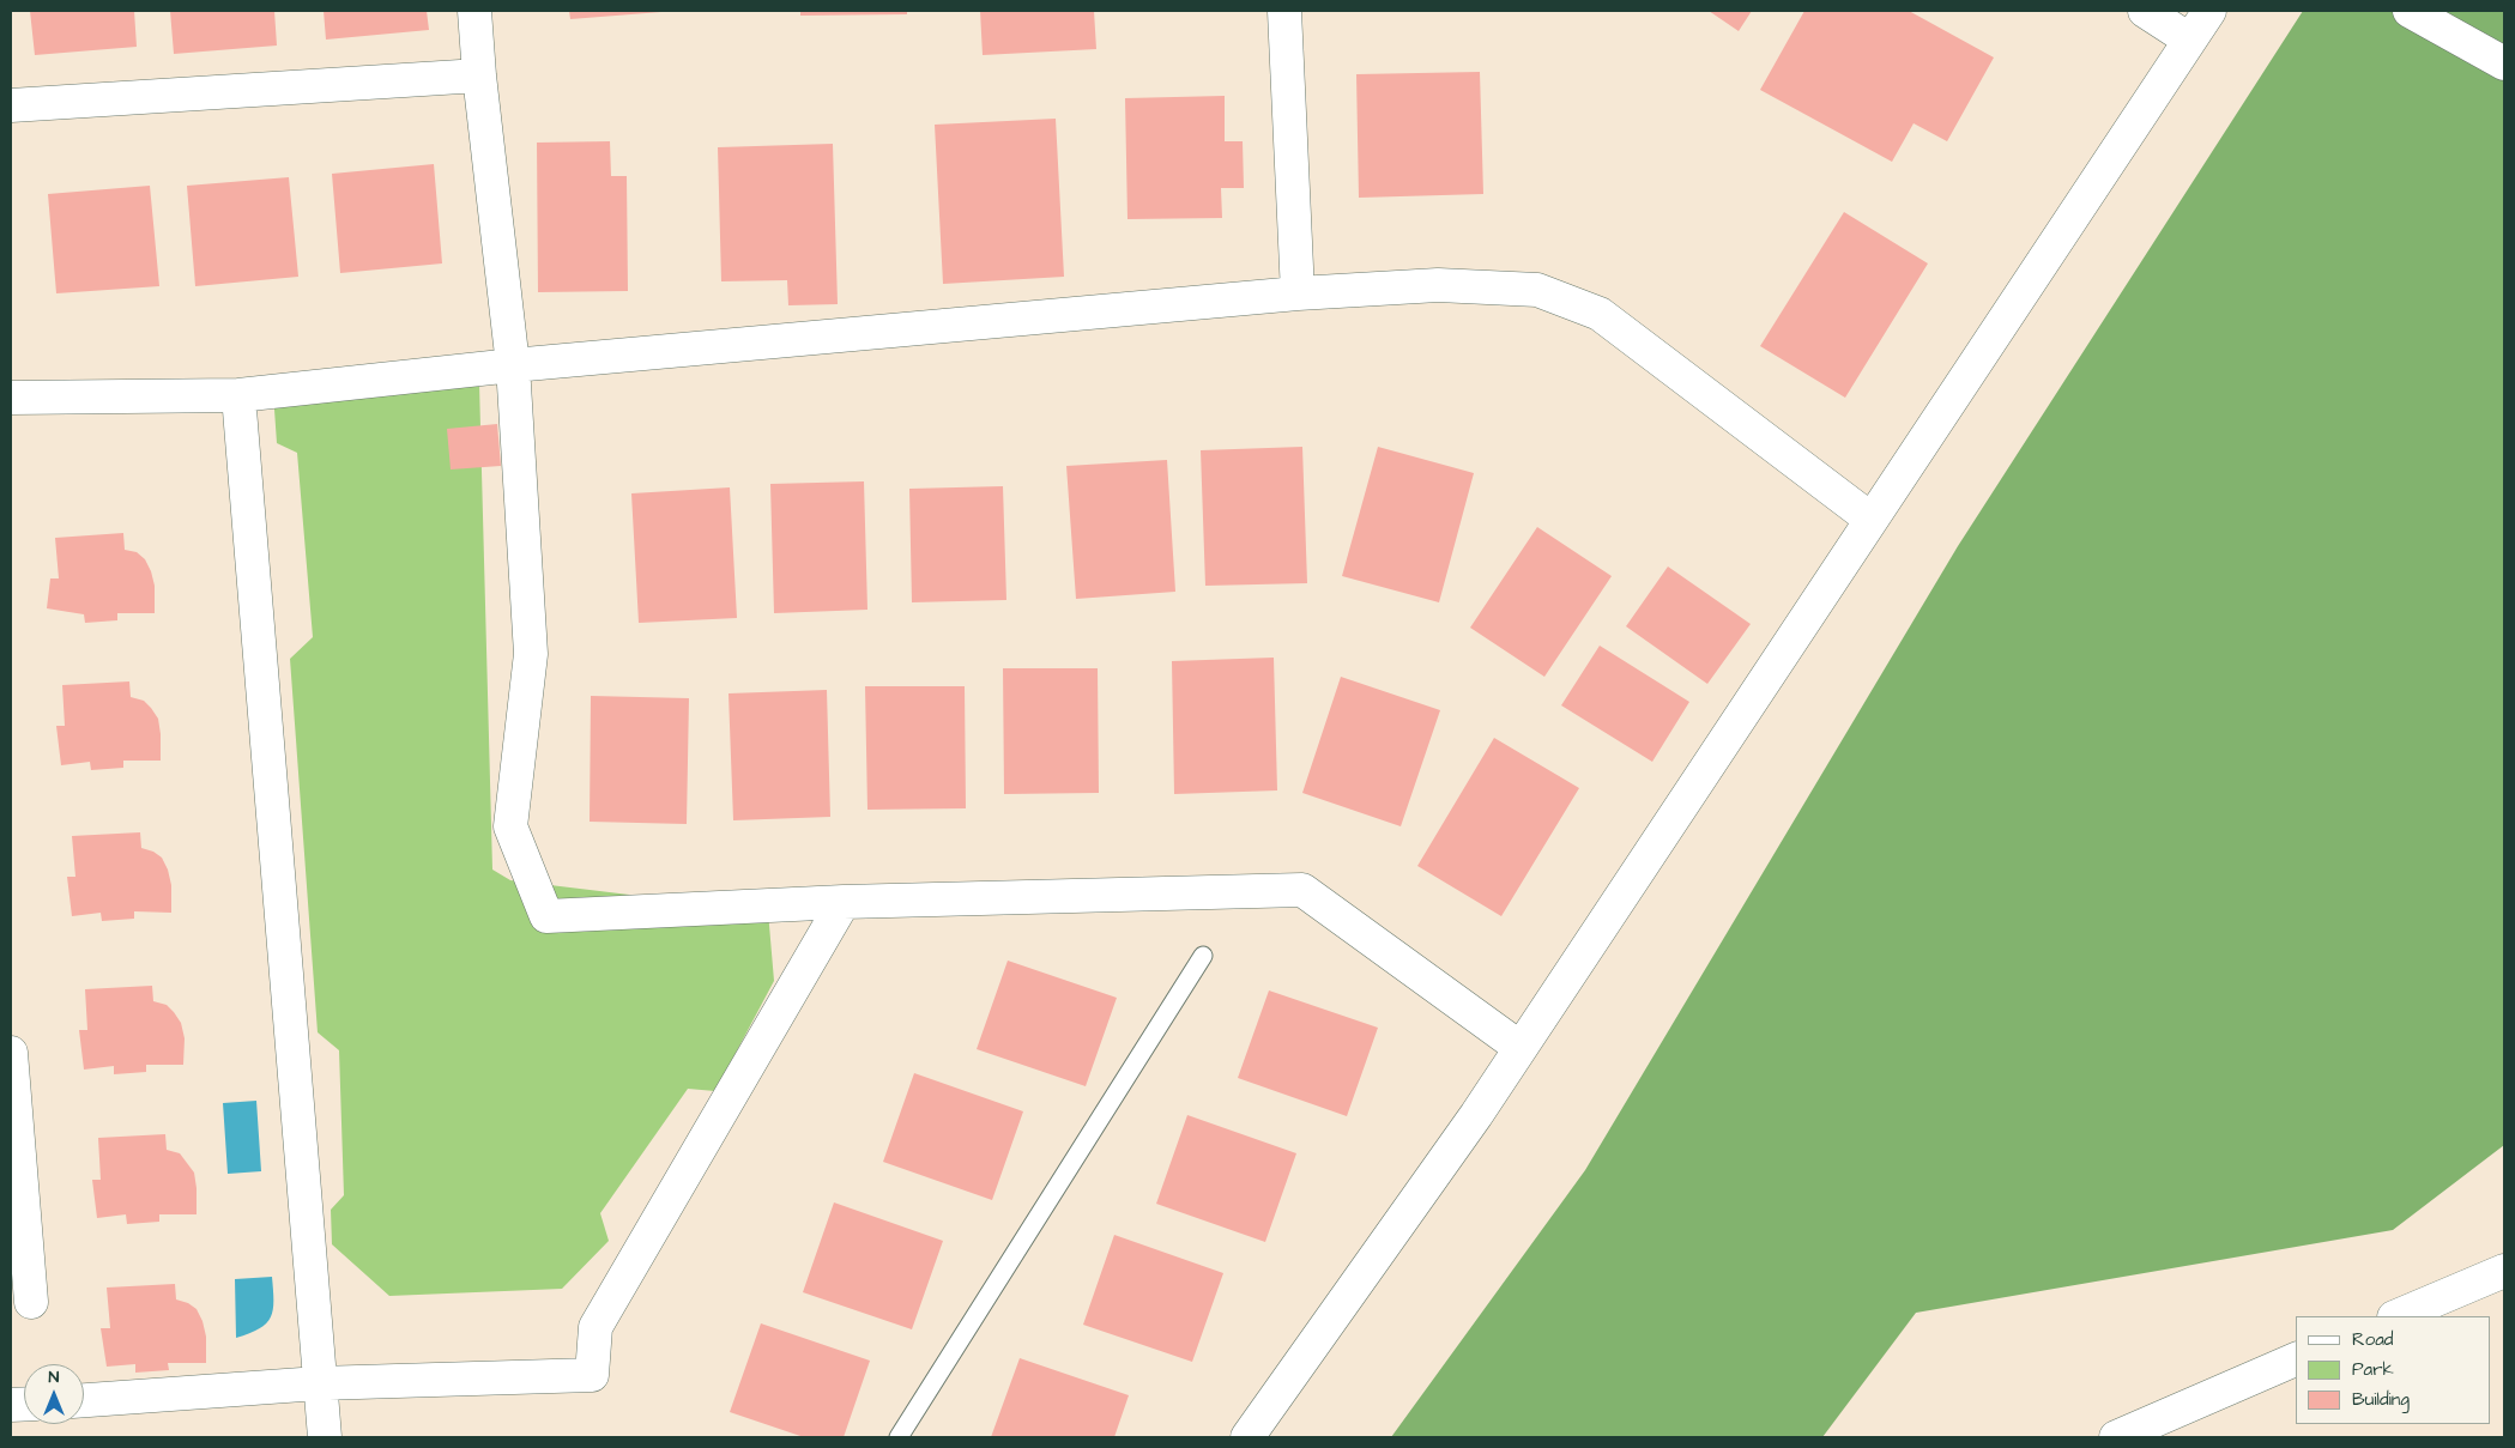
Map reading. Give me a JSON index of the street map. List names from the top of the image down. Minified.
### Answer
{"legend":["Road","Park","Building"],"north":"top"}
